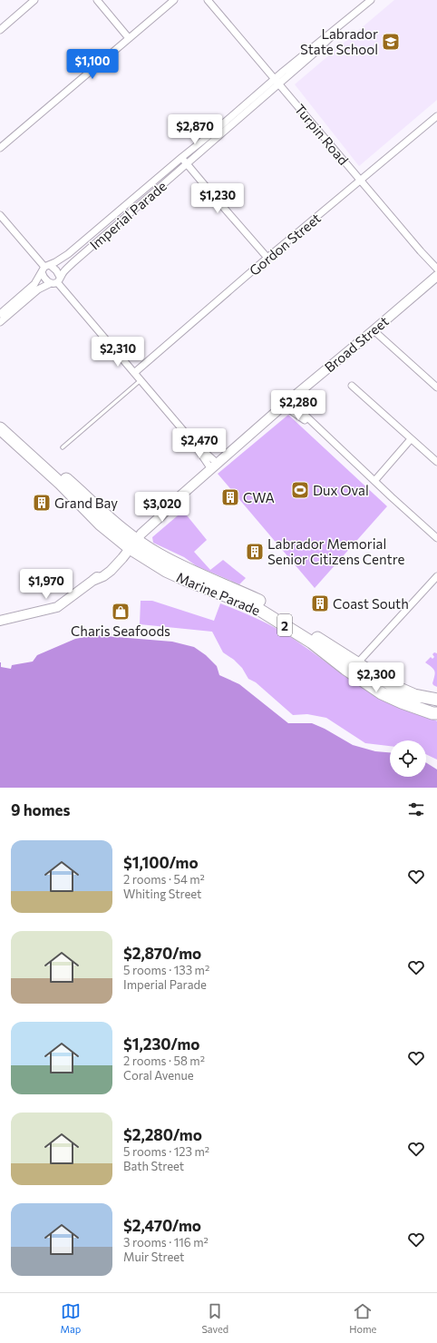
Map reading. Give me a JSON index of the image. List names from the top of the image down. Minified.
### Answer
{"streets":{"highway":["Marine Parade","2"],"street":["Turpin Road","Imperial Parade","Gordon Street","Broad Street"]},"crossings":[["Turpin Road","Imperial Parade"],["Turpin Road","Gordon Street"],["Broad Street","Marine Parade"],["Broad Street","2"],["Marine Parade","2"]],"places":{"school or university":["Labrador State School"],"sports":["Dux Oval"],"building":["CWA","Grand Bay","Labrador Memorial Senior Citizens Centre","Coast South"],"shop":["Charis Seafoods"]},"page":{"price":["$1,100","$2,870","$1,230","$2,310","$2,280","$2,470","$3,020","$1,970","$2,300"],"heading":"9 homes","list":[{"name":"$1,100/mo","note":"2 rooms · 54 m² · Whiting Street"},{"name":"$2,870/mo","note":"5 rooms · 133 m² · Imperial Parade"},{"name":"$1,230/mo","note":"2 rooms · 58 m² · Coral Avenue"},{"name":"$2,280/mo","note":"5 rooms · 123 m² · Bath Street"},{"name":"$2,470/mo","note":"3 rooms · 116 m² · Muir Street"}],"tabs":["Map","Saved","Home"]}}
